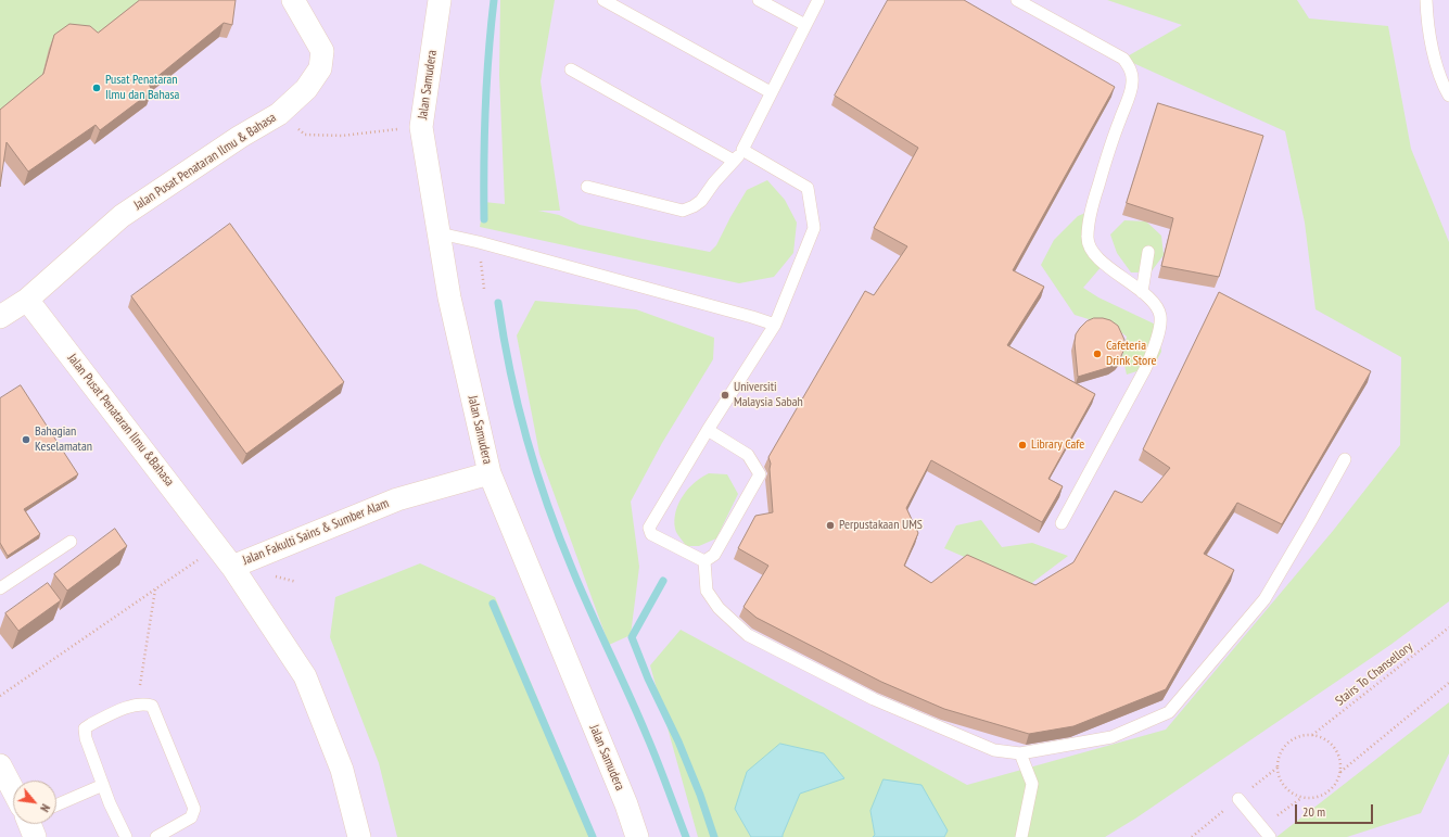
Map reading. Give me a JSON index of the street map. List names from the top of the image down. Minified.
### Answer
{"streets":{"street":["Jalan Samudera","Jalan Pusat Penataran Ilmu & Bahasa","Jalan Pusat Penataran Ilmu &Bahasa","Jalan Fakulti Sains & Sumber Alam"],"path":["Stairs To Chansellory"]},"crossings":[["Jalan Samudera","Jalan Fakulti Sains & Sumber Alam"],["Jalan Pusat Penataran Ilmu & Bahasa","Jalan Pusat Penataran Ilmu &Bahasa"],["Jalan Pusat Penataran Ilmu &Bahasa","Jalan Fakulti Sains & Sumber Alam"]],"places":["Pusat Penataran Ilmu dan Bahasa","Cafeteria Drink Store","Universiti Malaysia Sabah","Bahagian Keselamatan","Library Cafe","Perpustakaan UMS"],"scale_bar":"20 m","north":"bottom right"}
